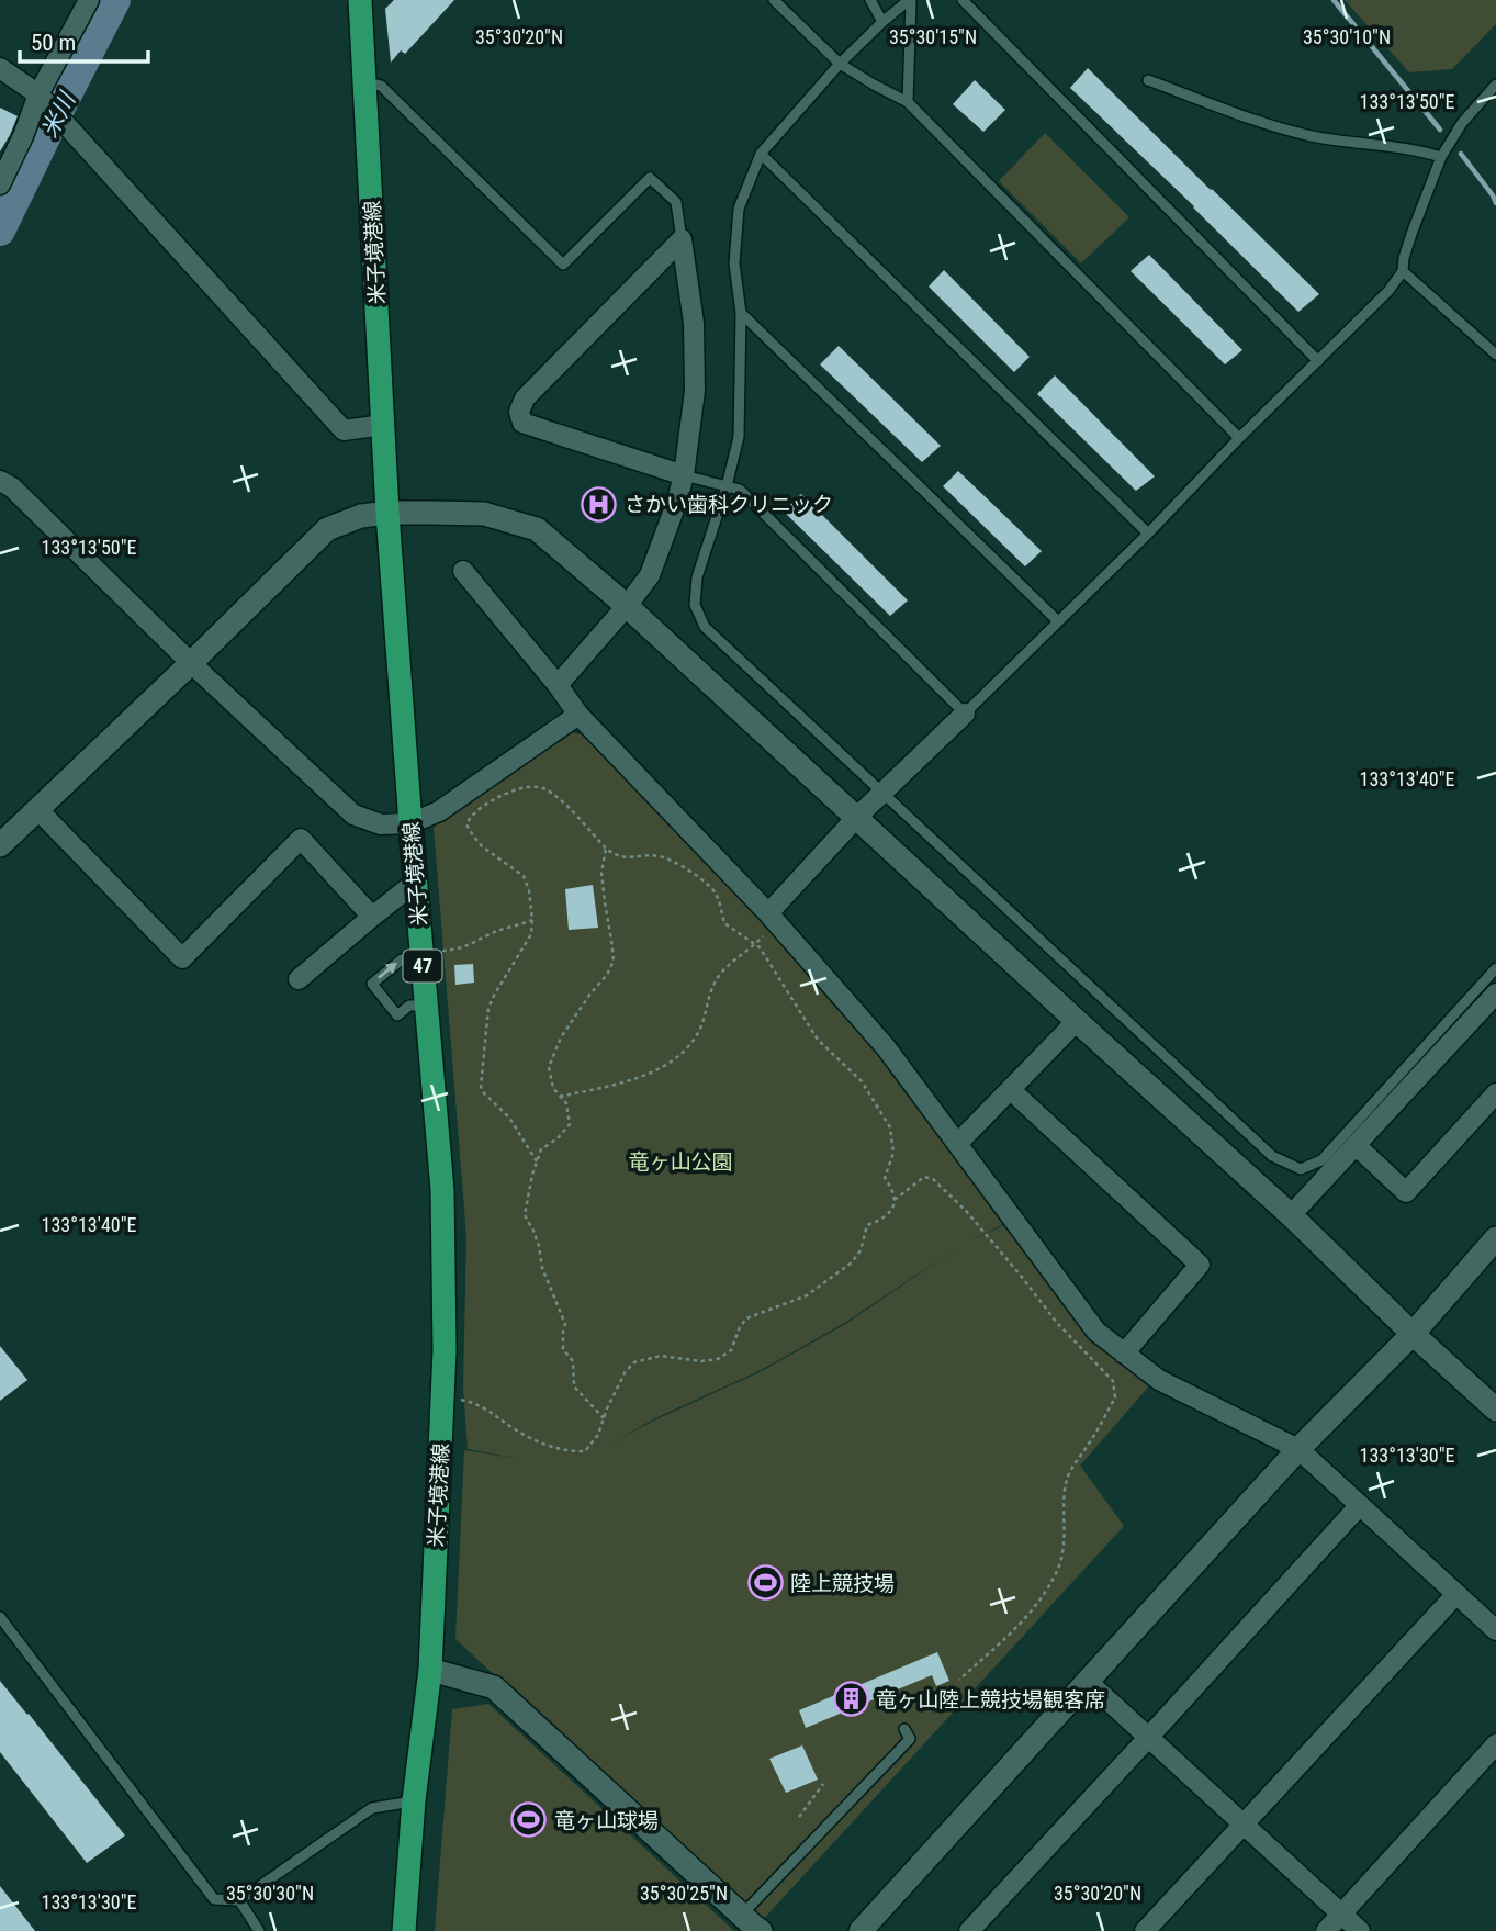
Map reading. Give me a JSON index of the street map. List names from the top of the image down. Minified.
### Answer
{"streets":{"main road":["米子境港線","47"]},"water":["米川"],"parks":["竜ヶ山公園"],"places":{"hospital":["さかい歯科クリニック"],"sports":["陸上競技場","竜ヶ山球場"],"building":["竜ヶ山陸上競技場観客席"]},"scale_bar":"50 m","coordinates":["35°30'20\"N","35°30'15\"N","35°30'10\"N","133°13'50\"E","133°13'40\"E","133°13'30\"E","35°30'30\"N","35°30'25\"N"]}
